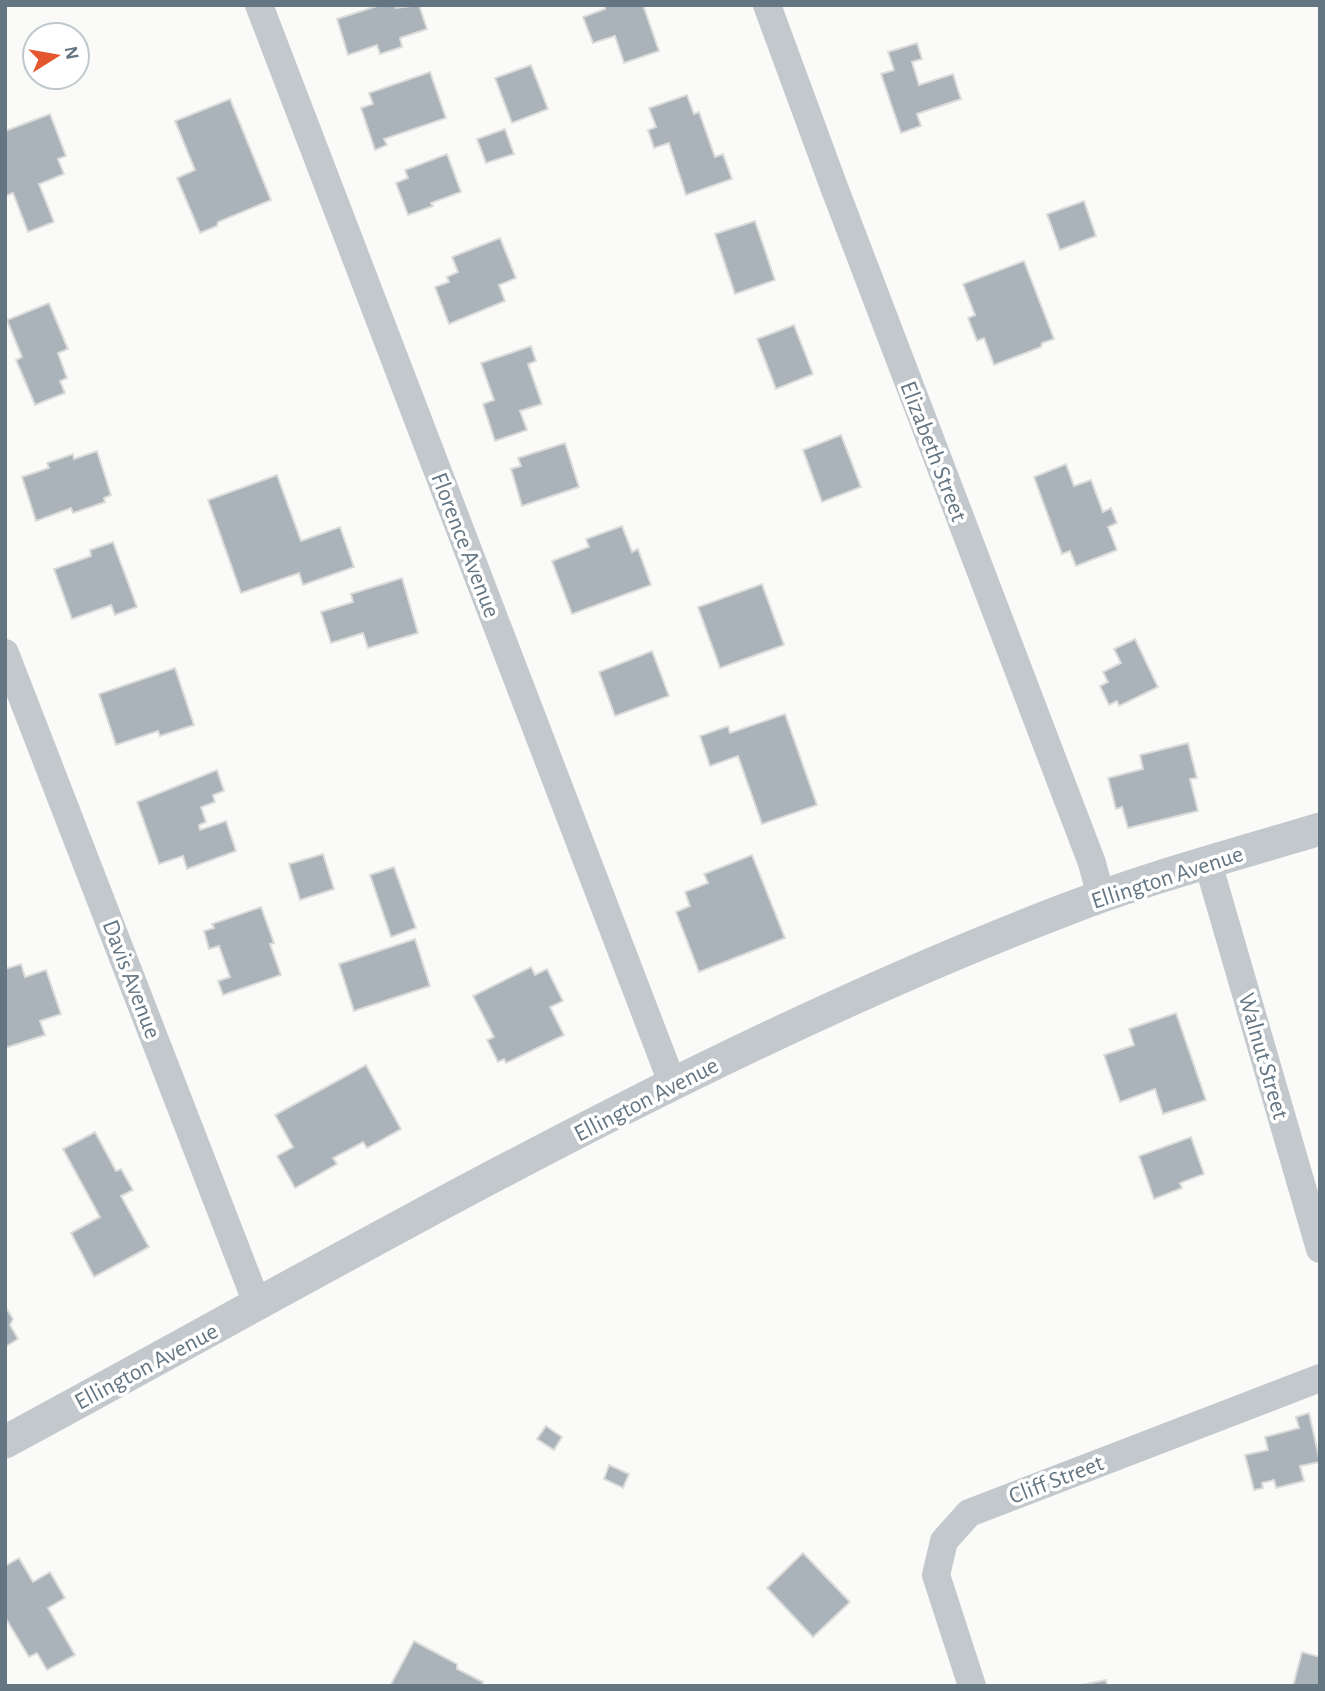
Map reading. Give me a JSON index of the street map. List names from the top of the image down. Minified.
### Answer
{"streets":{"street":["Elizabeth Street","Florence Avenue","Ellington Avenue","Davis Avenue","Walnut Street","Cliff Street"]},"crossings":[["Elizabeth Street","Ellington Avenue"],["Florence Avenue","Ellington Avenue"],["Ellington Avenue","Davis Avenue"],["Ellington Avenue","Walnut Street"]],"north":"right"}
